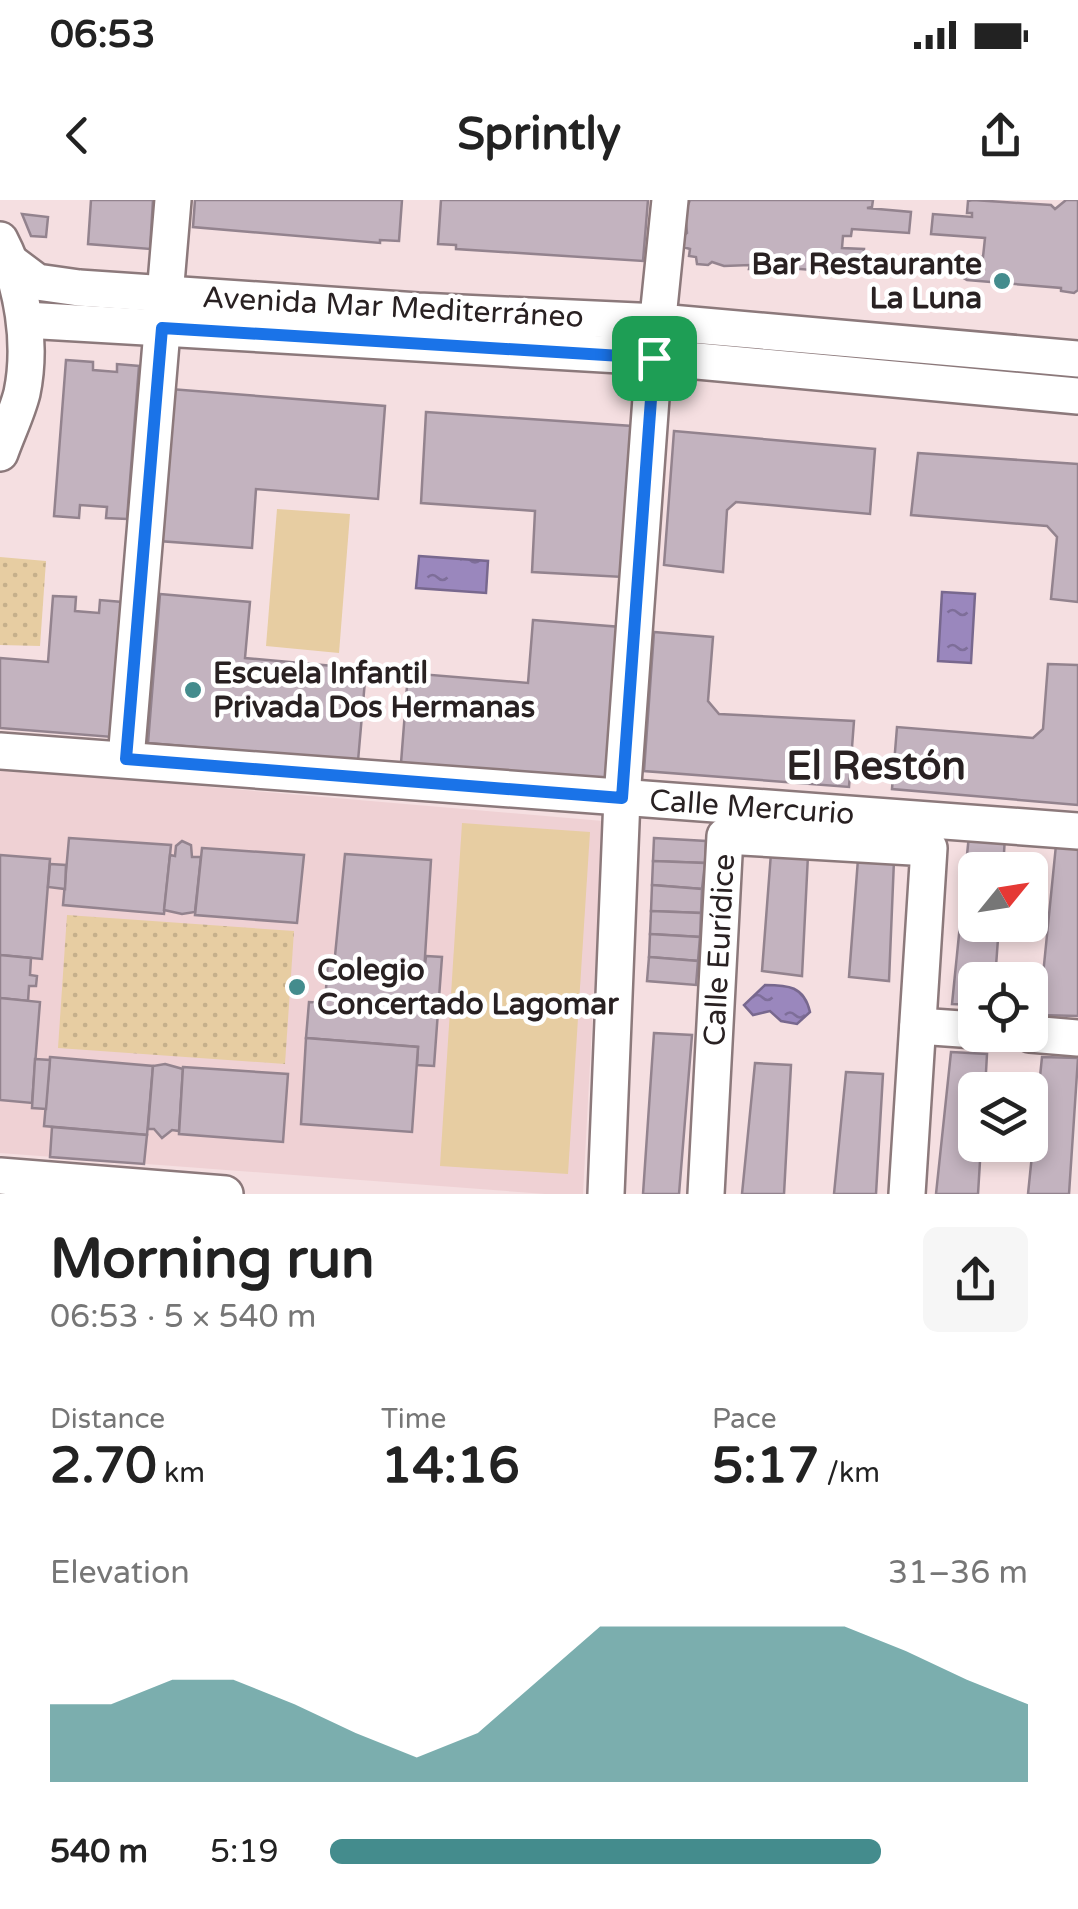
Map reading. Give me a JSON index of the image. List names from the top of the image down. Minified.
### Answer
{"streets":{"street":["Avenida Mar Mediterráneo","Calle Mercurio","Calle Eurídice"]},"crossings":[["Calle Mercurio","Calle Eurídice"]],"districts":["El Restón"],"places":["Bar Restaurante La Luna","Escuela Infantil Privada Dos Hermanas","Colegio Concertado Lagomar"],"north":"top right","page":{"status":"06:53","header":"Sprintly","heading":["Morning run","06:53 · 5 × 540 m"],"stats":[["Distance","2.70 km"],["Time","14:16"],["Pace","5:17 /km"]],"chart":["Elevation","31–36 m"],"list":[{"name":"540 m","note":"5:19"}]}}
